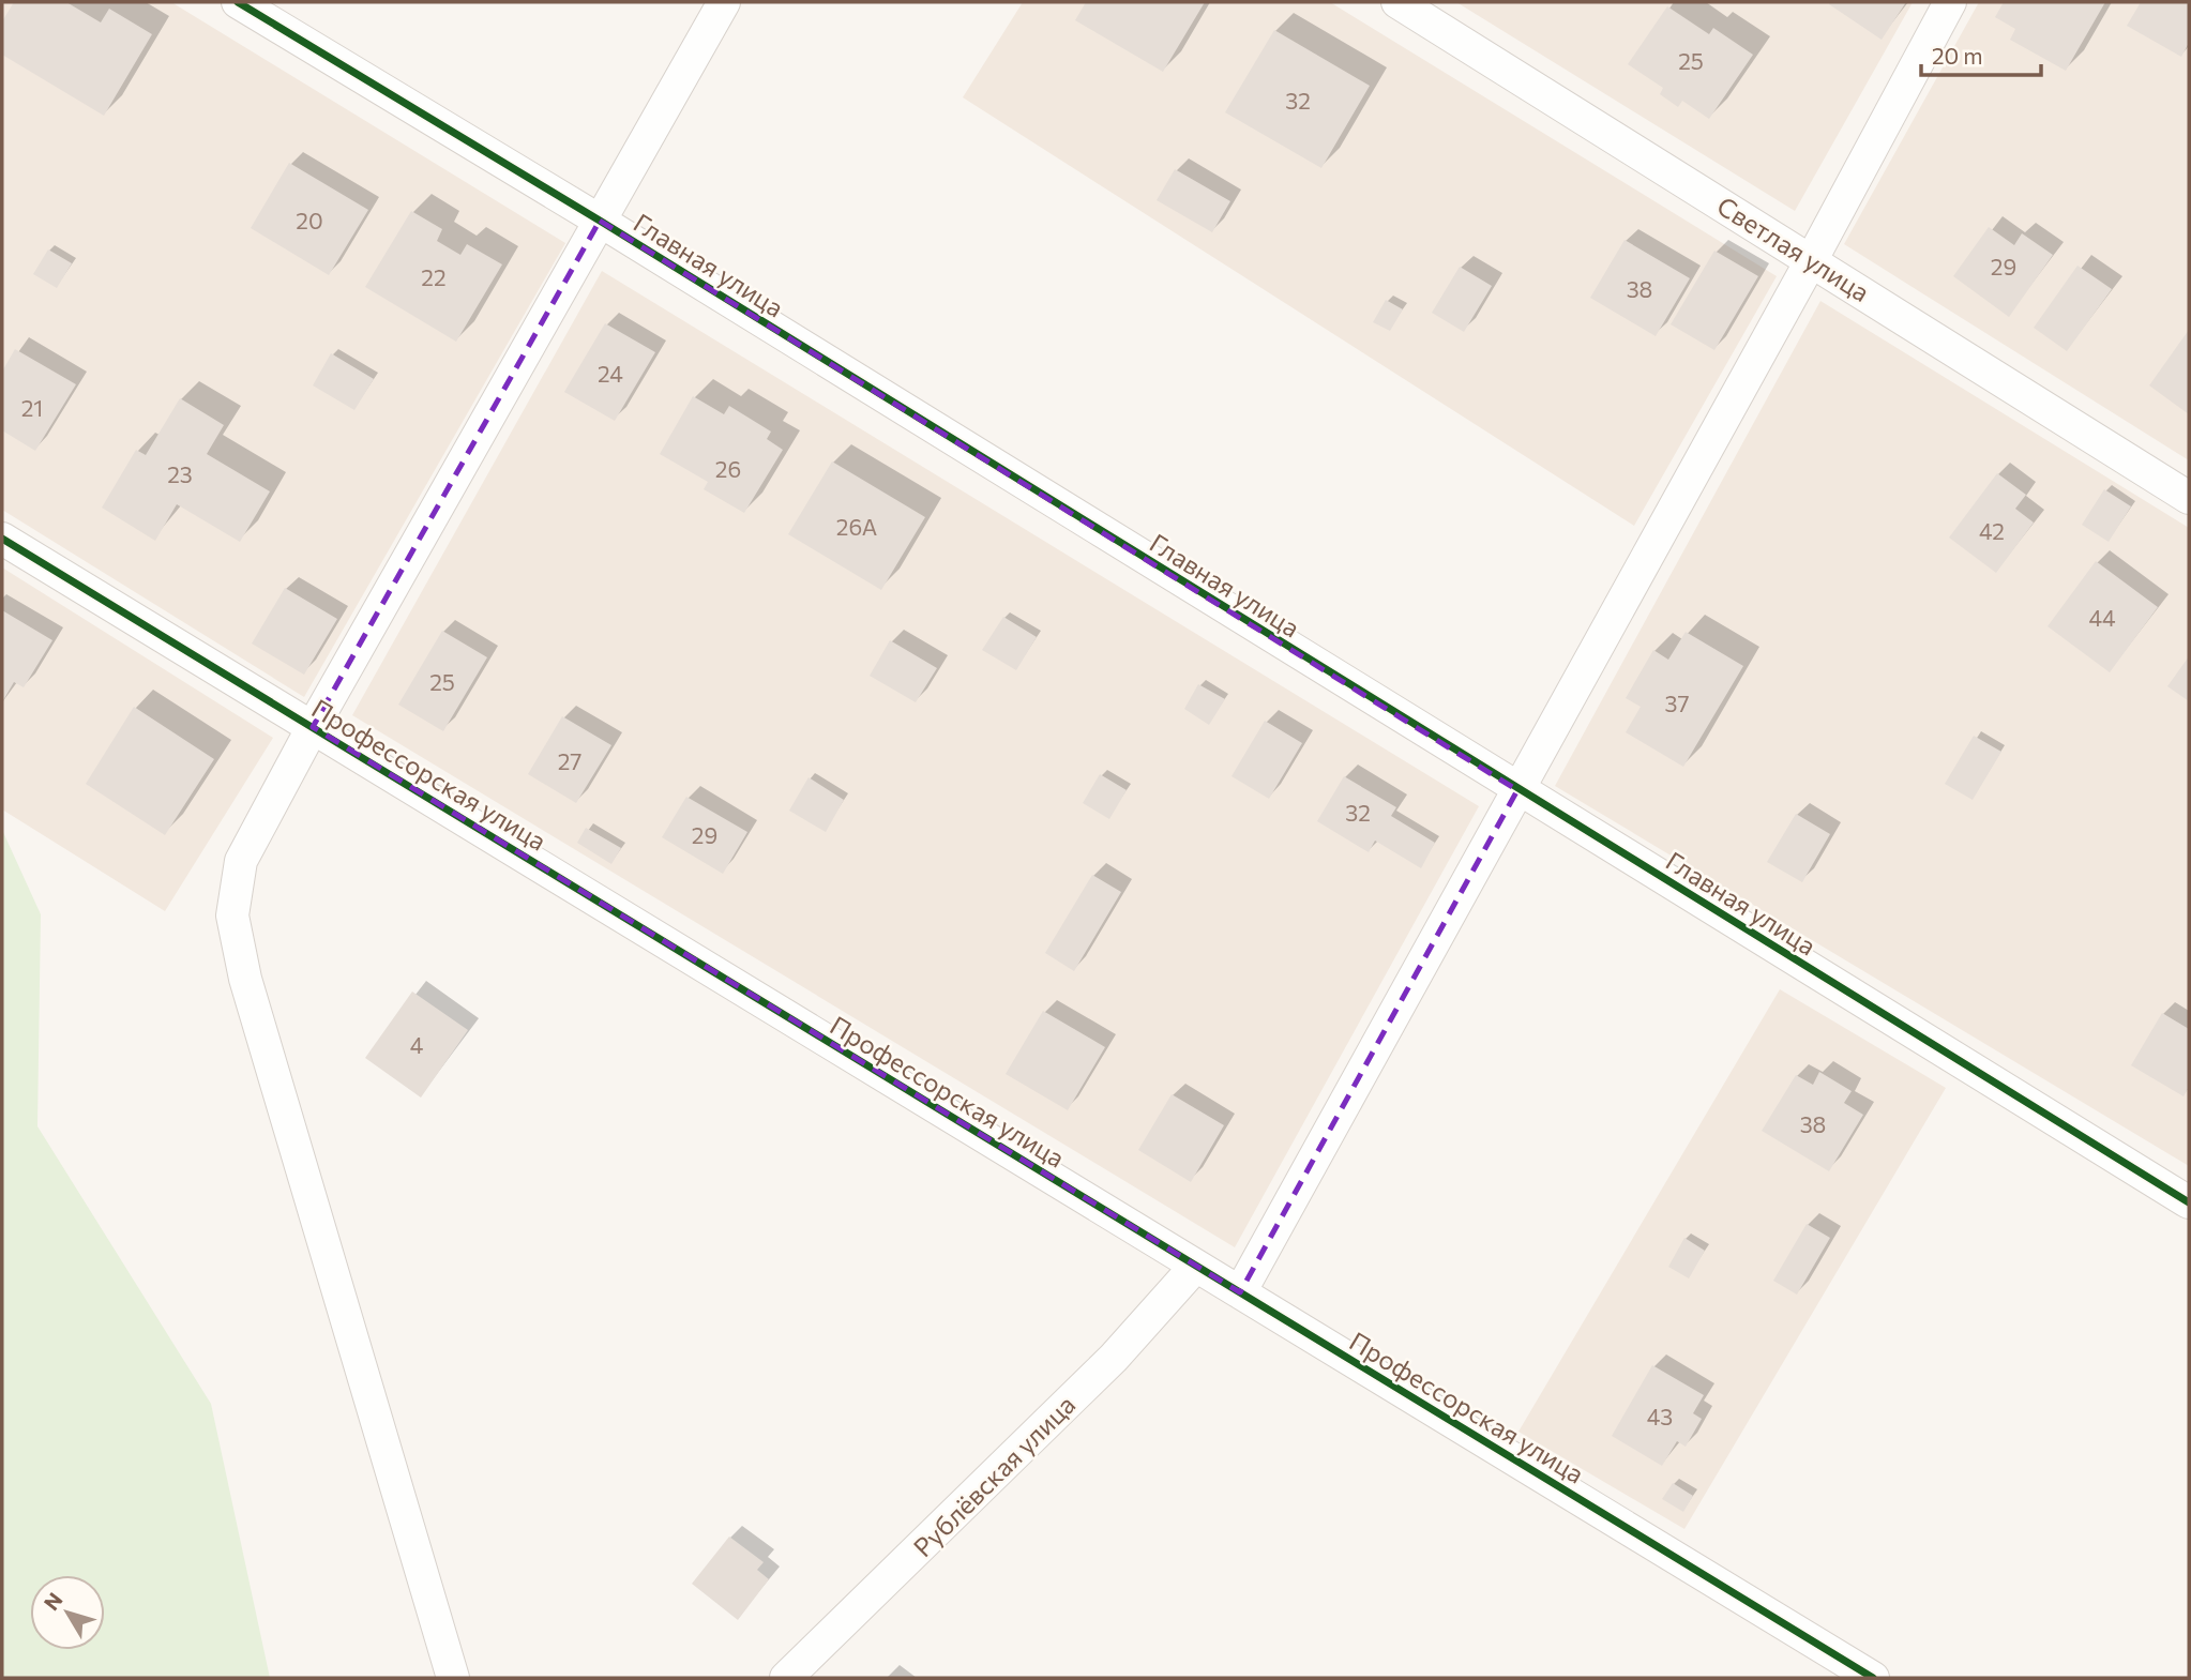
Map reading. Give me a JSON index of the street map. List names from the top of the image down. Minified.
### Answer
{"streets":{"street":["Светлая улица","Главная улица","Профессорская улица","Рублёвская улица"]},"crossings":[["Профессорская улица","Рублёвская улица"]],"house_numbers":["25","32","20","29","22","38","24","21","26","23","26А","42","44","25","37","27","32","29","4","38","43"],"scale_bar":"20 m","north":"top left"}
